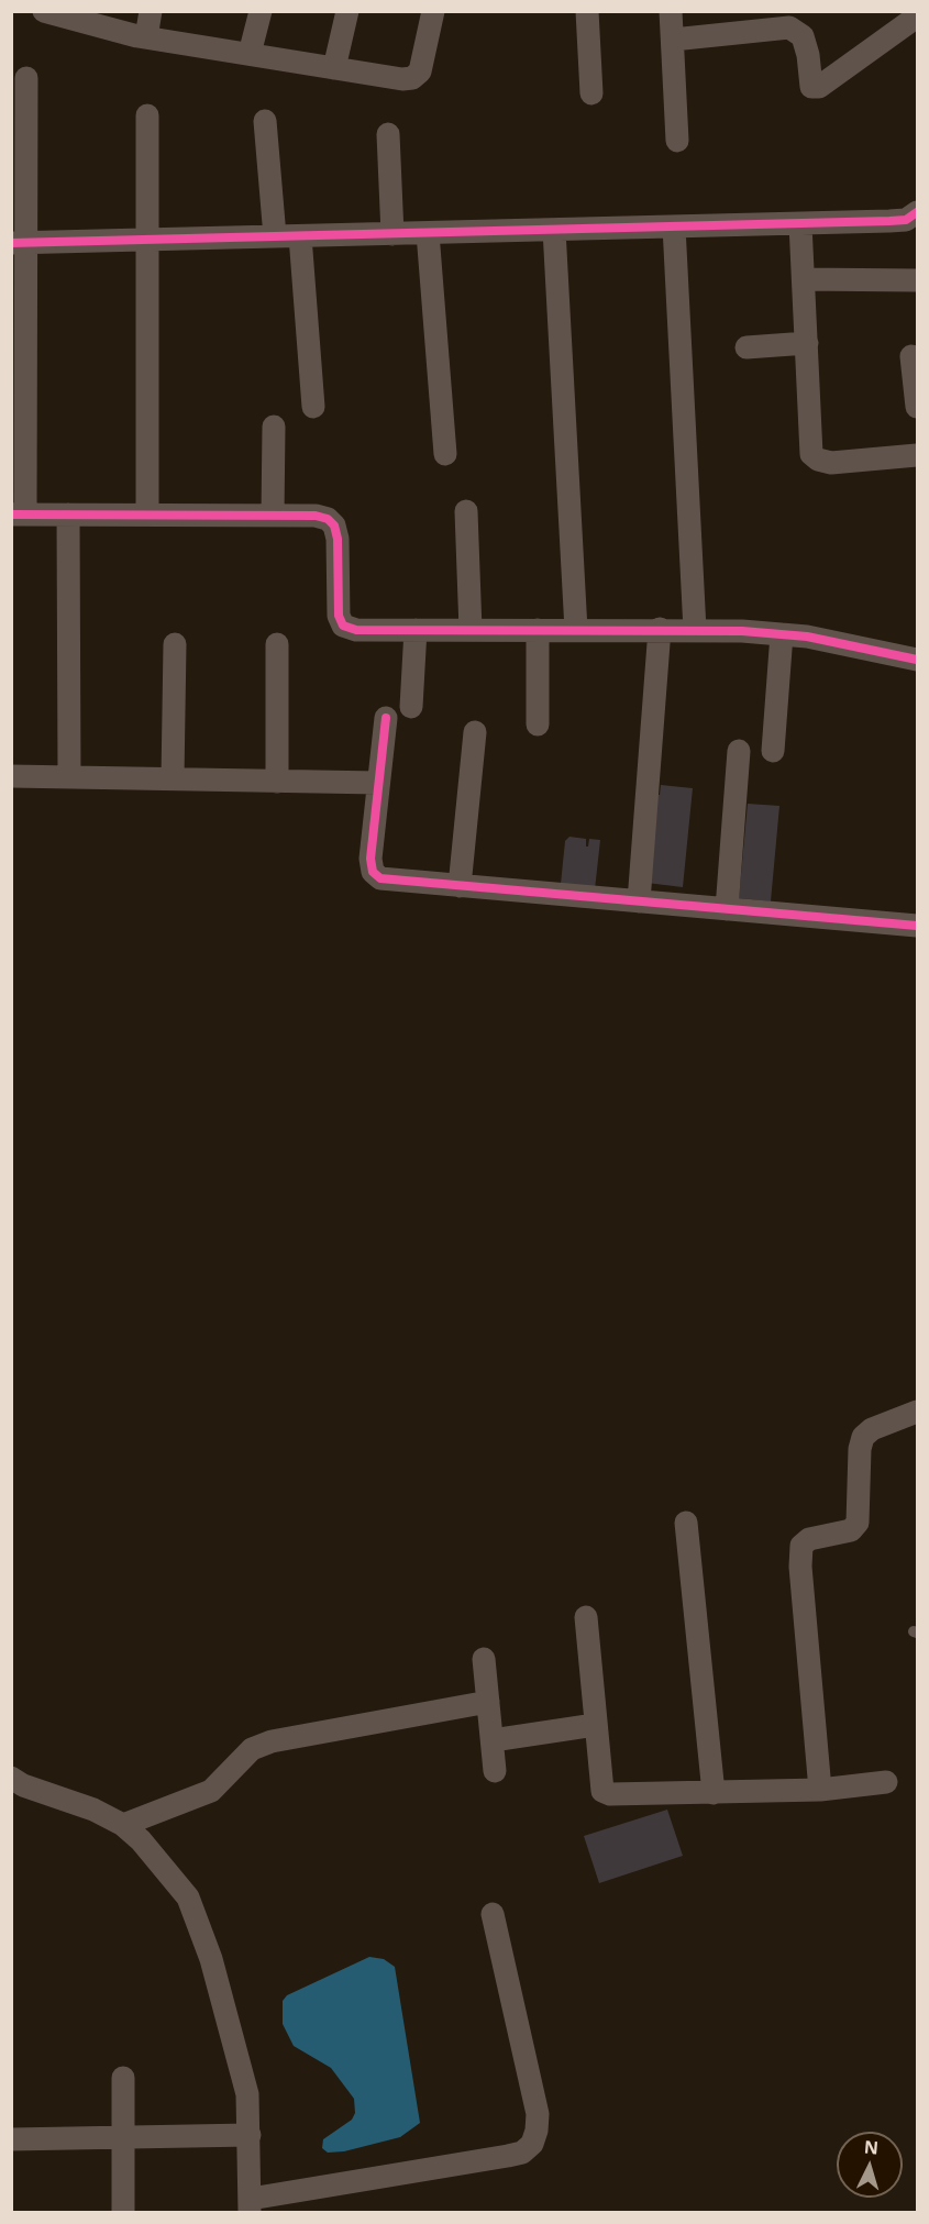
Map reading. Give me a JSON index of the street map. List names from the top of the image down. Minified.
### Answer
{"north":"top"}
